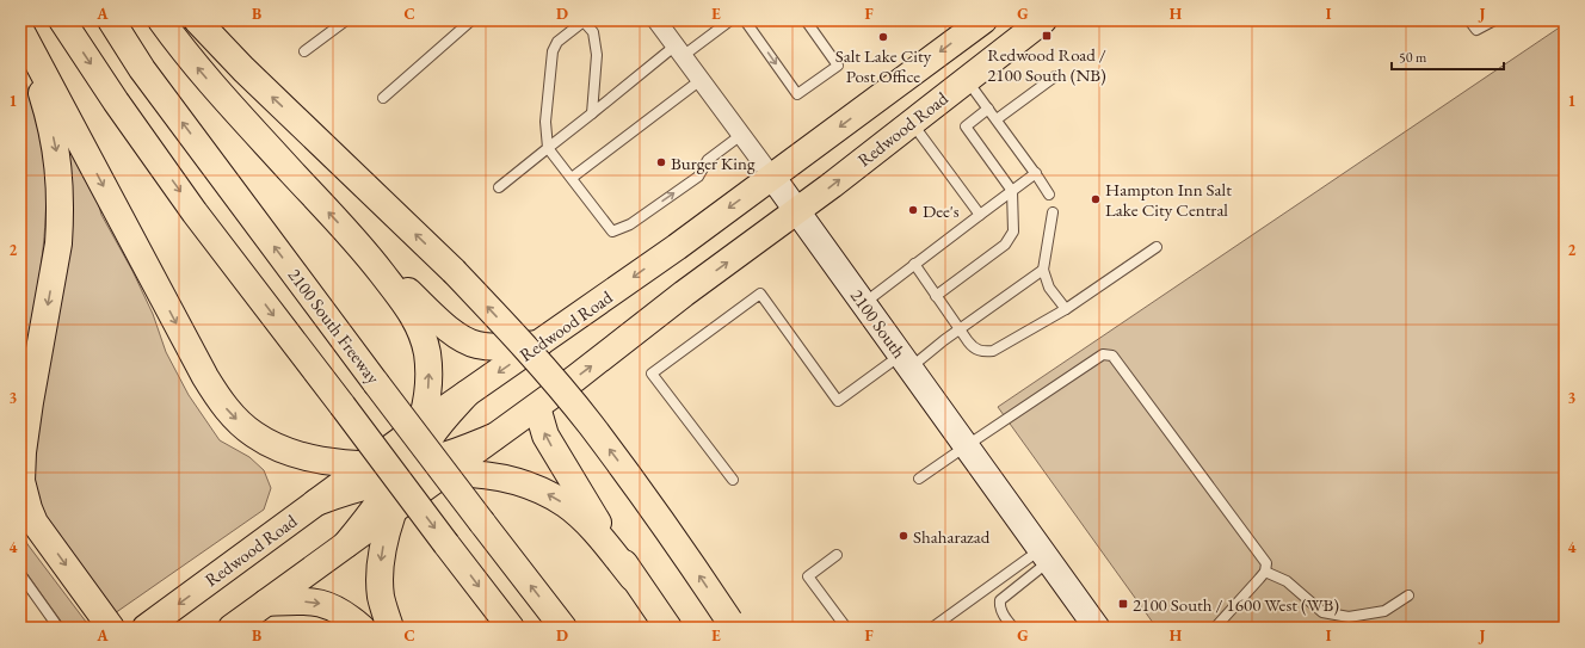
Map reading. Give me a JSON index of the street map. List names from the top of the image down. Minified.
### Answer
{"streets":{"main road":["Redwood Road","2100 South Freeway"],"street":["2100 South"]},"crossings":[["Redwood Road","2100 South"]],"places":{"transit":["Redwood Road / 2100 South (NB)","2100 South / 1600 West (WB)"],"other":["Salt Lake City Post Office","Burger King","Hampton Inn Salt Lake City Central","Dee's","Shaharazad"]},"scale_bar":"50 m","grid":{"columns":["A","B","C","D","E","F","G","H","I","J"],"rows":["1","2","3","4"]}}
